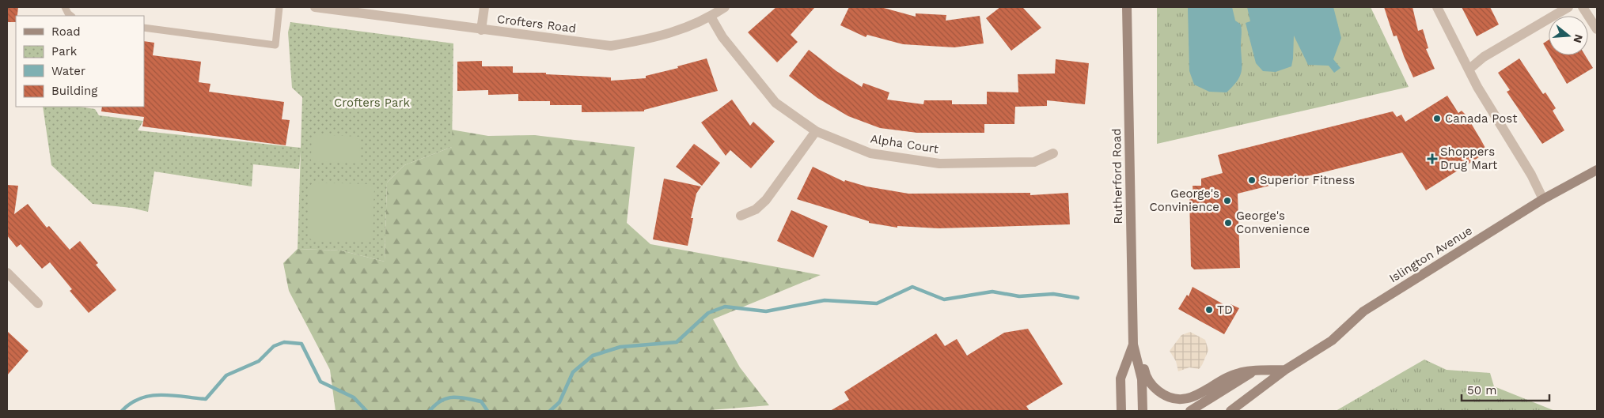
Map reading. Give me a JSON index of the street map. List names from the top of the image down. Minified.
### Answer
{"streets":{"main road":["Rutherford Road","Islington Avenue"],"street":["Crofters Road","Alpha Court"]},"crossings":[["Crofters Road","Alpha Court"]],"parks":["Crofters Park"],"places":{"other":["Canada Post","Superior Fitness","George's Convinience","George's Convenience","TD"],"health":["Shoppers Drug Mart"]},"legend":["Road","Park","Water","Building"],"scale_bar":"50 m","north":"right"}
